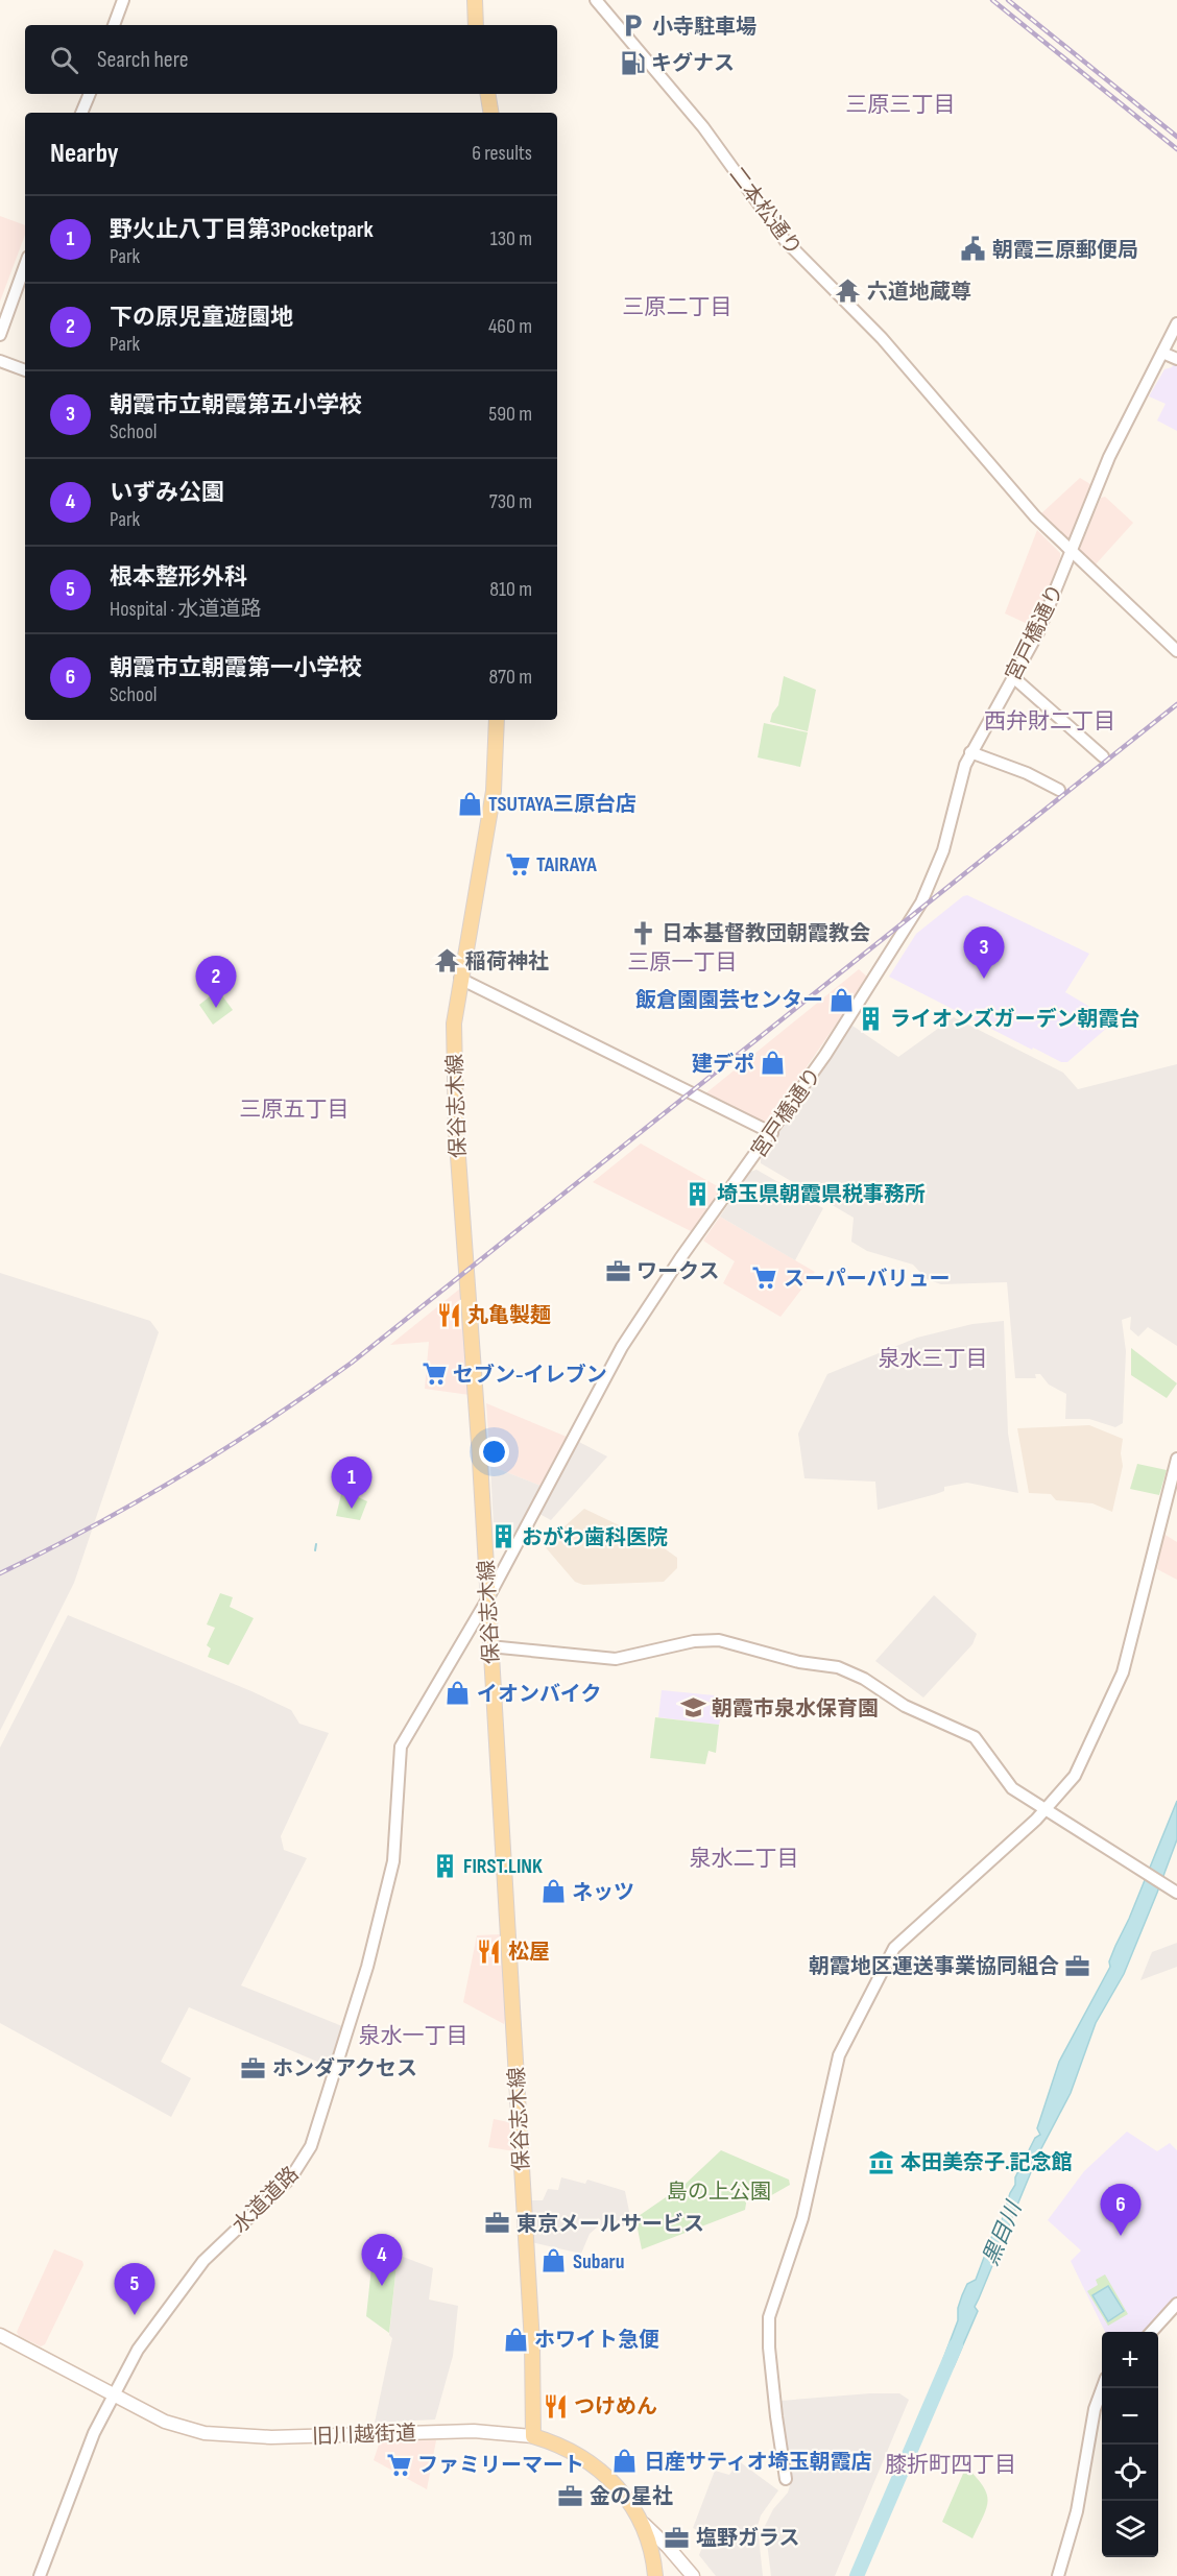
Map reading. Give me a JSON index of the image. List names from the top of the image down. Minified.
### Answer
{"streets":{"main road":["保谷志木線","旧川越街道"],"street":["二本松通り","宮戸橋通り","水道道路"]},"crossings":[["二本松通り","宮戸橋通り"],["宮戸橋通り","保谷志木線"],["宮戸橋通り","水道道路"],["保谷志木線","旧川越街道"],["水道道路","旧川越街道"]],"districts":["三原三丁目","三原二丁目","西弁財二丁目","三原一丁目","三原五丁目","泉水三丁目","泉水二丁目","泉水一丁目","膝折町四丁目"],"water":["黒目川"],"parks":["島の上公園"],"places":{"parking":["小寺駐車場"],"fuel station":["キグナス"],"public building":["朝霞三原郵便局"],"temple":["六道地蔵尊","稲荷神社"],"shop":["TSUTAYA三原台店","飯倉園園芸センター","建デポ","イオンバイク","ネッツ","Subaru","ホワイト急便","日産サティオ埼玉朝霞店"],"supermarket":["TAIRAYA","スーパーバリュー","セブン-イレブン","ファミリーマート"],"church":["日本基督教団朝霞教会"],"building":["ライオンズガーデン朝霞台","埼玉県朝霞県税事務所","おがわ歯科医院","FIRST.LINK"],"office":["ワークス","朝霞地区運送事業協同組合","ホンダアクセス","東京メールサービス","金の星社","塩野ガラス"],"restaurant":["丸亀製麺","松屋","つけめん"],"school or university":["朝霞市泉水保育園"],"museum":["本田美奈子.記念館"]},"page":{"search":"Search here","heading":["Nearby","6 results"],"list":[{"mark":"1","name":"野火止八丁目第3Pocketpark","note":"Park","value":"130 m"},{"mark":"2","name":"下の原児童遊園地","note":"Park","value":"460 m"},{"mark":"3","name":"朝霞市立朝霞第五小学校","note":"School","value":"590 m"},{"mark":"4","name":"いずみ公園","note":"Park","value":"730 m"},{"mark":"5","name":"根本整形外科","note":"Hospital · 水道道路","value":"810 m"},{"mark":"6","name":"朝霞市立朝霞第一小学校","note":"School","value":"870 m"}],"pins":["3","2","1","6","4","5"],"map_buttons":["+","−"]}}
